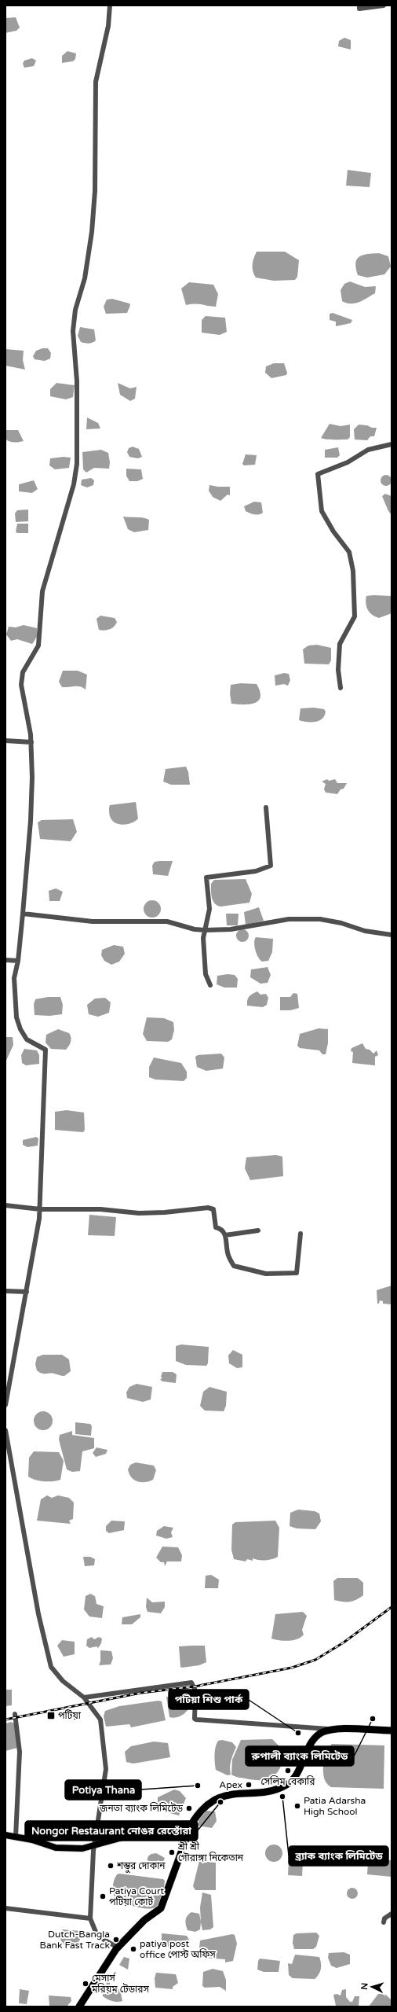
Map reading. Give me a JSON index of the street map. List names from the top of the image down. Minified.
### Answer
{"places":{"transit":["পটিয়া"],"other":["রুপালী ব্যাংক লিমিটেড","পটিয়া শিশু পার্ক","সেলিম বেকারি","Apex","Potiya Thana","ব্র্যাক ব্যাংক লিমিটেড","Nongor Restaurant নোঙর রেস্তোঁরা","Patia Adarsha High School","জনতা ব্যাংক লিমিটেড","শ্রী শ্রী গৌরাঙ্গা নিকেতান","শম্ভুর দোকান","Patiya Court পটিয়া কোর্ট","Dutch-Bangla Bank Fast Track","patiya post office পোস্ট অফিস","মেসার্স মরিয়ম টেডারস"]},"north":"left"}
